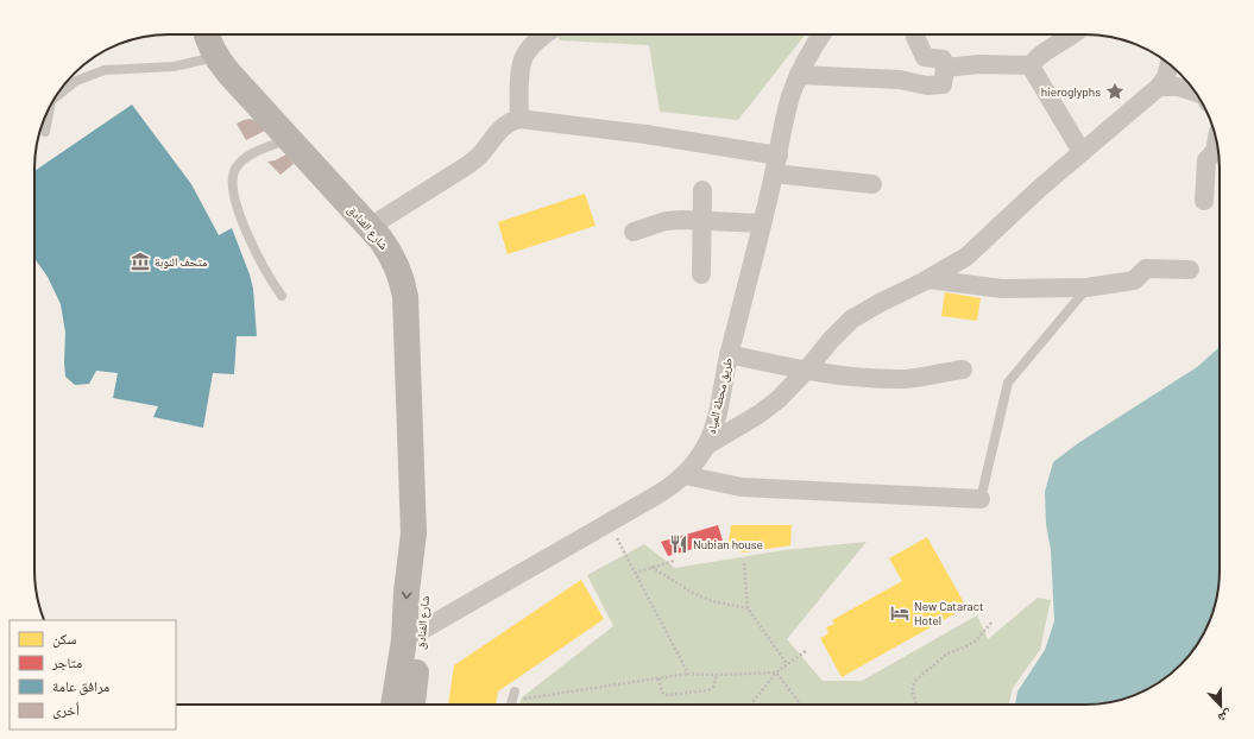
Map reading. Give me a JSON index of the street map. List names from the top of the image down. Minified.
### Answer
{"streets":{"street":["شارع الفنادق","طريق محطة المياه"]},"crossings":[["شارع الفنادق","طريق محطة المياه"]],"places":{"place":["hieroglyphs"],"museum":["متحف النوبة"],"restaurant":["Nubian house"],"hotel":["New Cataract Hotel"]},"legend":["سكن","متاجر","مرافق عامة","أخرى"],"north":"bottom"}
